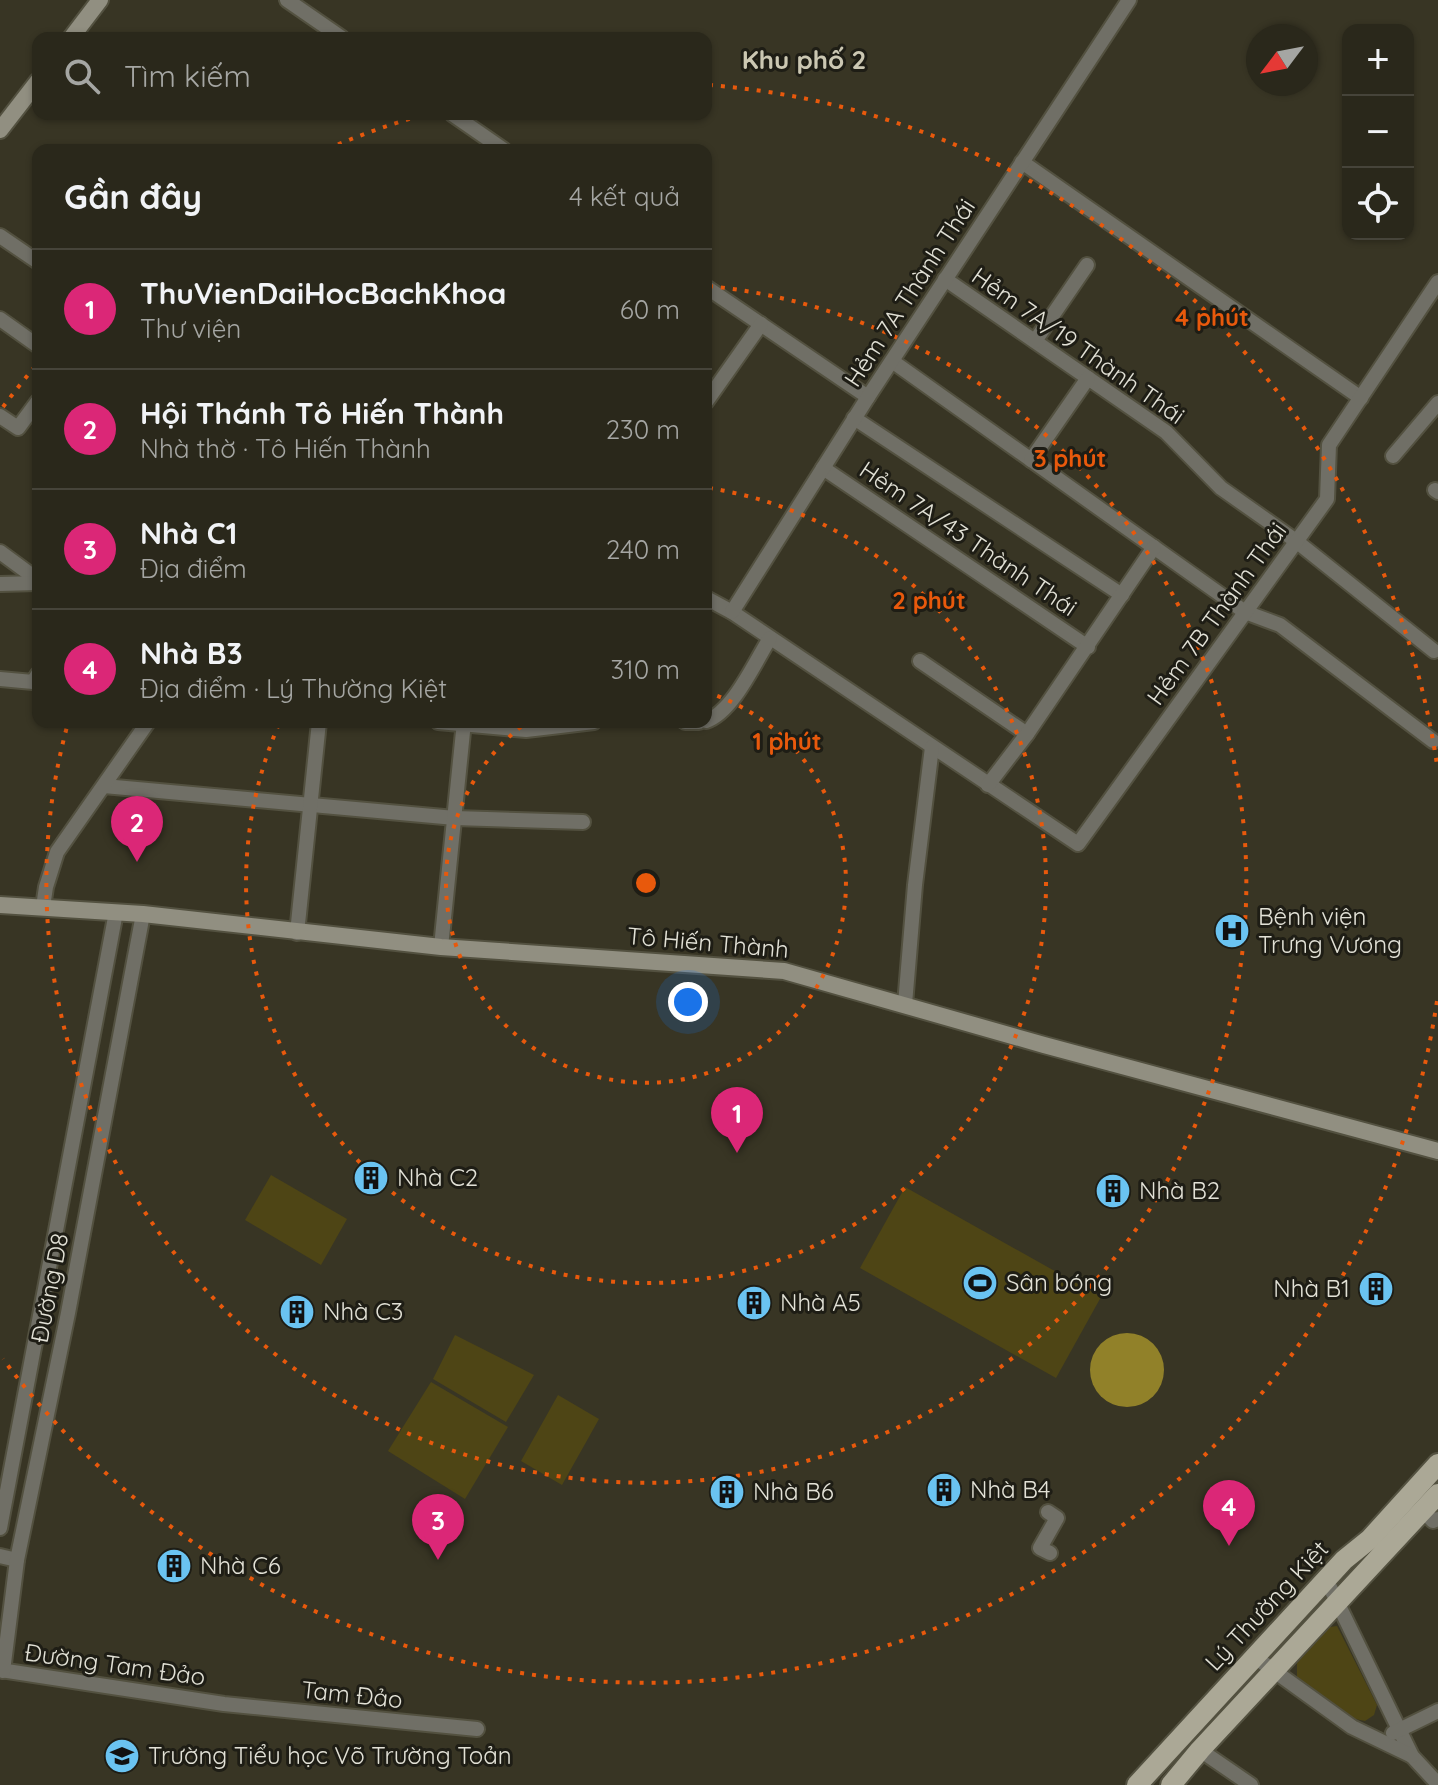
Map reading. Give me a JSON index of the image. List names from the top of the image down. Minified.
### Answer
{"streets":{"main road":["Tô Hiến Thành","Lý Thường Kiệt"],"street":["Hẻm 7A Thành Thái","Hẻm 7A/19 Thành Thái","Hẻm 7A/43 Thành Thái","Hẻm 7B Thành Thái","Đường D8","Đường Tam Đảo","Tam Đảo"]},"crossings":[["Hẻm 7A Thành Thái","Hẻm 7A/19 Thành Thái"],["Hẻm 7A Thành Thái","Hẻm 7A/43 Thành Thái"],["Hẻm 7A/19 Thành Thái","Hẻm 7B Thành Thái"],["Hẻm 7A/43 Thành Thái","Hẻm 7B Thành Thái"],["Tô Hiến Thành","Đường D8"],["Đường D8","Đường Tam Đảo"],["Đường Tam Đảo","Tam Đảo"]],"districts":["Khu phố 2"],"places":{"hospital":["Bệnh viện Trưng Vương"],"building":["Nhà C2","Nhà B2","Nhà B1","Nhà A5","Nhà C3","Nhà B4","Nhà B6","Nhà C6"],"sports":["Sân bóng"],"school or university":["Trường Tiểu học Võ Trường Toản"]},"north":"bottom left","page":{"map_buttons":["+","−"],"search":"Tìm kiếm","heading":["Gần đây","4 kết quả"],"list":[{"mark":"1","name":"ThuVienDaiHocBachKhoa","note":"Thư viện","value":"60 m"},{"mark":"2","name":"Hội Thánh Tô Hiến Thành","note":"Nhà thờ · Tô Hiến Thành","value":"230 m"},{"mark":"3","name":"Nhà C1","note":"Địa điểm","value":"240 m"},{"mark":"4","name":"Nhà B3","note":"Địa điểm · Lý Thường Kiệt","value":"310 m"}],"pins":["2","1","4","3"]},"rings":["4 phút","3 phút","2 phút","1 phút"]}
